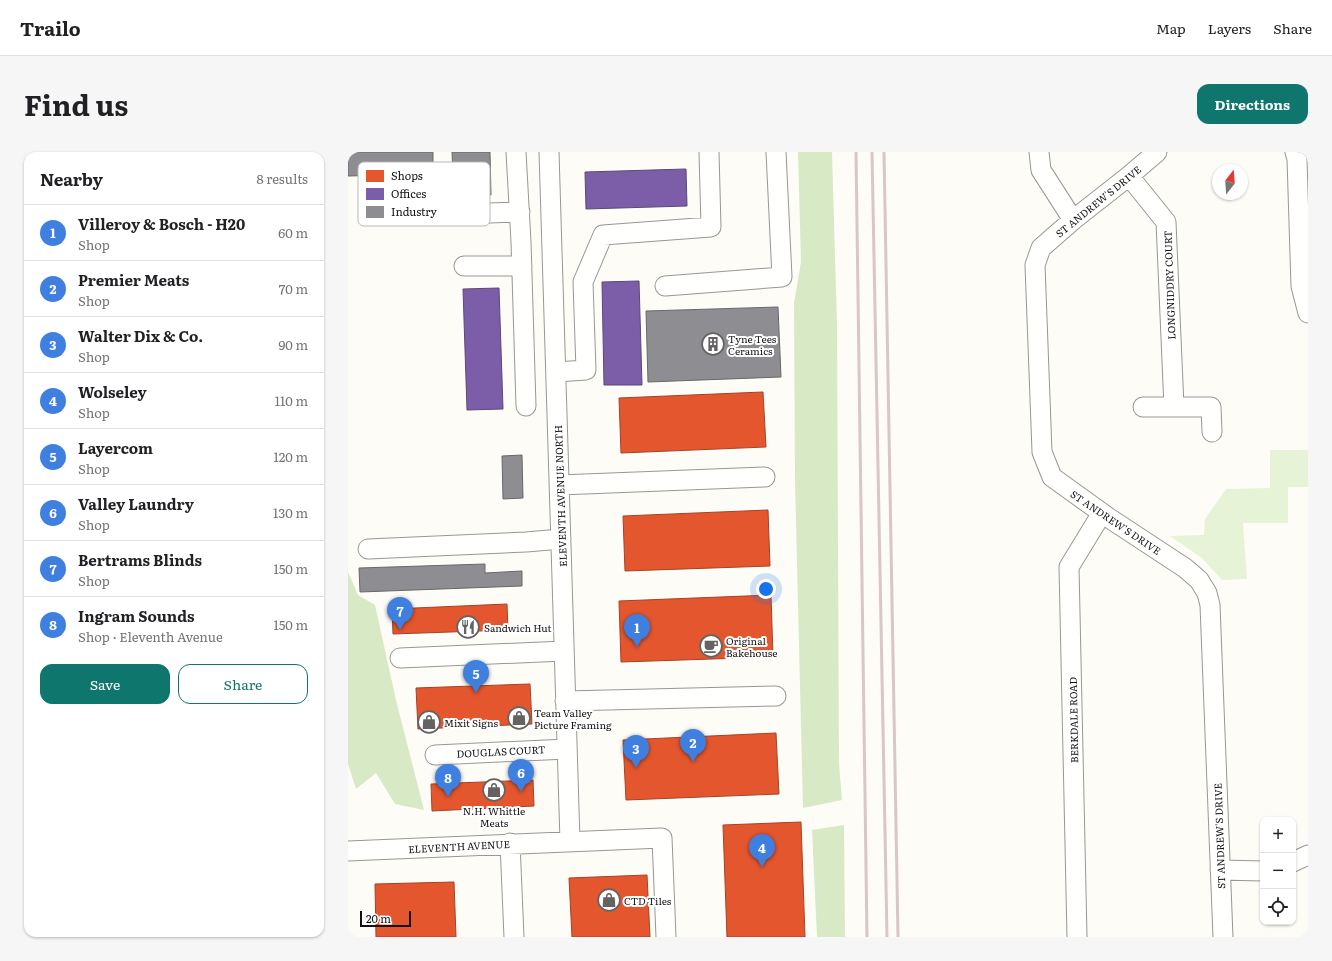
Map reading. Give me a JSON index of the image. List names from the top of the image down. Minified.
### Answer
{"streets":{"street":["ST ANDREW'S DRIVE","LONGNIDDRY COURT","ELEVENTH AVENUE NORTH","BERKDALE ROAD","DOUGLAS COURT","ELEVENTH AVENUE"]},"crossings":[["ST ANDREW'S DRIVE","LONGNIDDRY COURT"],["ST ANDREW'S DRIVE","BERKDALE ROAD"],["ELEVENTH AVENUE NORTH","DOUGLAS COURT"],["ELEVENTH AVENUE NORTH","ELEVENTH AVENUE"]],"places":{"building":["Tyne Tees Ceramics"],"restaurant":["Sandwich Hut"],"cafe":["Original Bakehouse"],"shop":["Team Valley Picture Framing","Mixit Signs","N.H. Whittle Meats","CTD Tiles"]},"legend":["Shops","Offices","Industry"],"scale_bar":"20 m","north":"top","page":{"header":"Trailo","nav":["Map","Layers","Share"],"title":"Find us","buttons":["Directions",["Save","Share"]],"heading":["Nearby","8 results"],"list":[{"mark":"1","name":"Villeroy & Bosch - H20","note":"Shop","value":"60 m"},{"mark":"2","name":"Premier Meats","note":"Shop","value":"70 m"},{"mark":"3","name":"Walter Dix & Co.","note":"Shop","value":"90 m"},{"mark":"4","name":"Wolseley","note":"Shop","value":"110 m"},{"mark":"5","name":"Layercom","note":"Shop","value":"120 m"},{"mark":"6","name":"Valley Laundry","note":"Shop","value":"130 m"},{"mark":"7","name":"Bertrams Blinds","note":"Shop","value":"150 m"},{"mark":"8","name":"Ingram Sounds","note":"Shop · Eleventh Avenue","value":"150 m"}],"pins":["7","1","5","2","3","6","8","4"],"map_buttons":["+","−"],"scale":"20 m"}}
